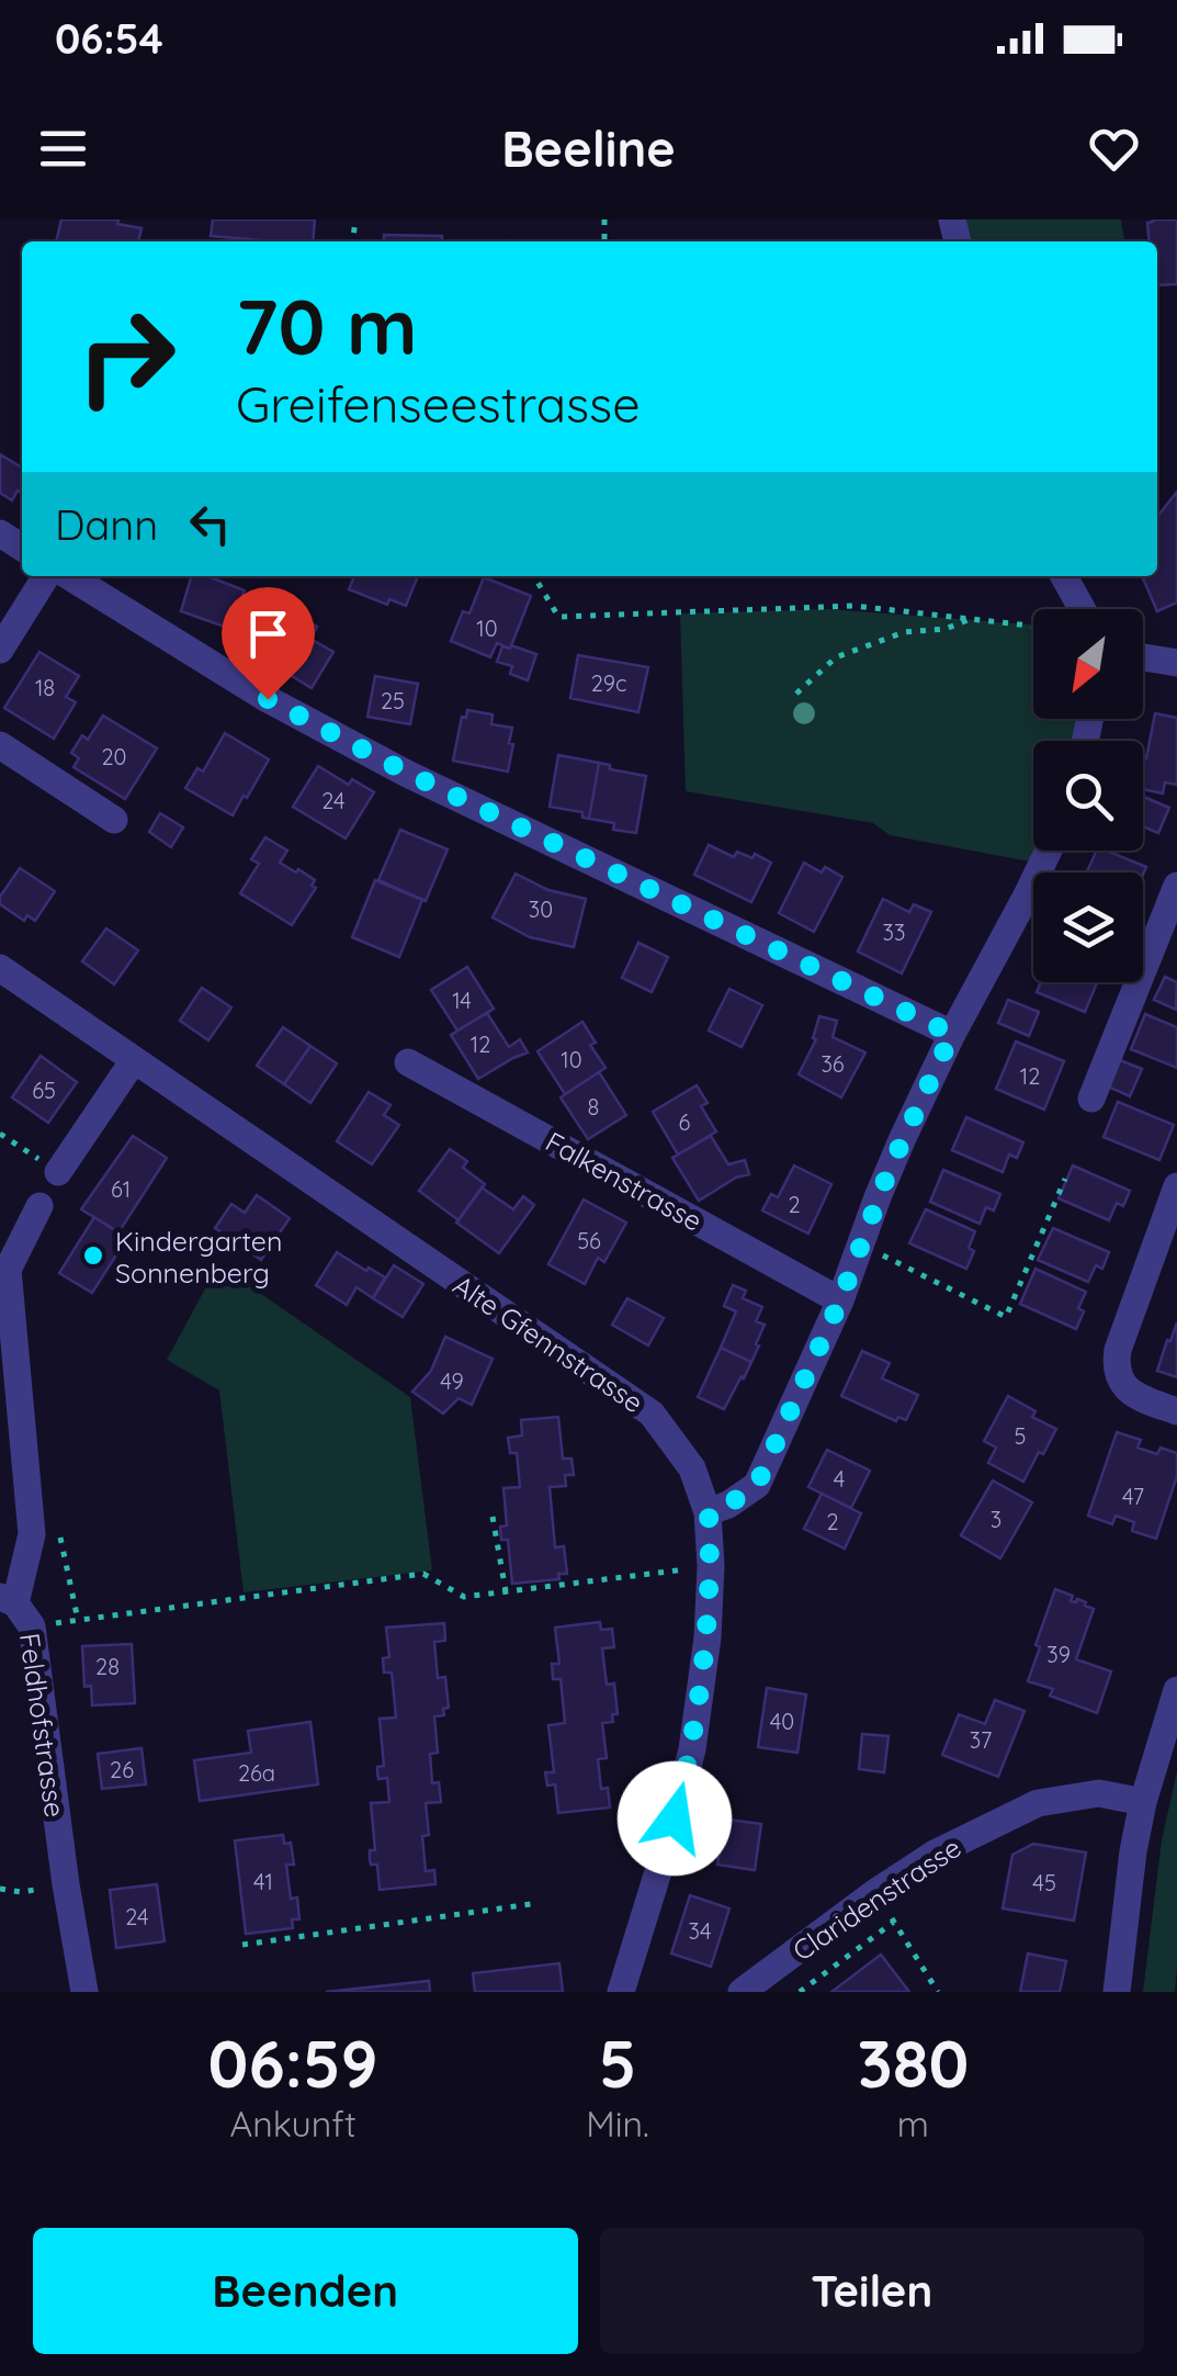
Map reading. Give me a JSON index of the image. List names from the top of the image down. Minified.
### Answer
{"streets":{"street":["Falkenstrasse","Alte Gfennstrasse","Feldhofstrasse","Claridenstrasse"]},"places":["Kindergarten Sonnenberg"],"house_numbers":["10","29c","18","25","20","24","30","33","14","12","10","36","12","65","8","6","61","2","56","49","5","4","47","3","2","39","28","40","37","26","26a","41","45","24","34"],"north":"bottom left","page":{"status":"06:54","header":"Beeline","turn":["70 m","Greifenseestrasse"],"then":"Dann","eta":["06:59","Ankunft","5","Min.","380","m"],"buttons":["Beenden","Teilen"]}}
